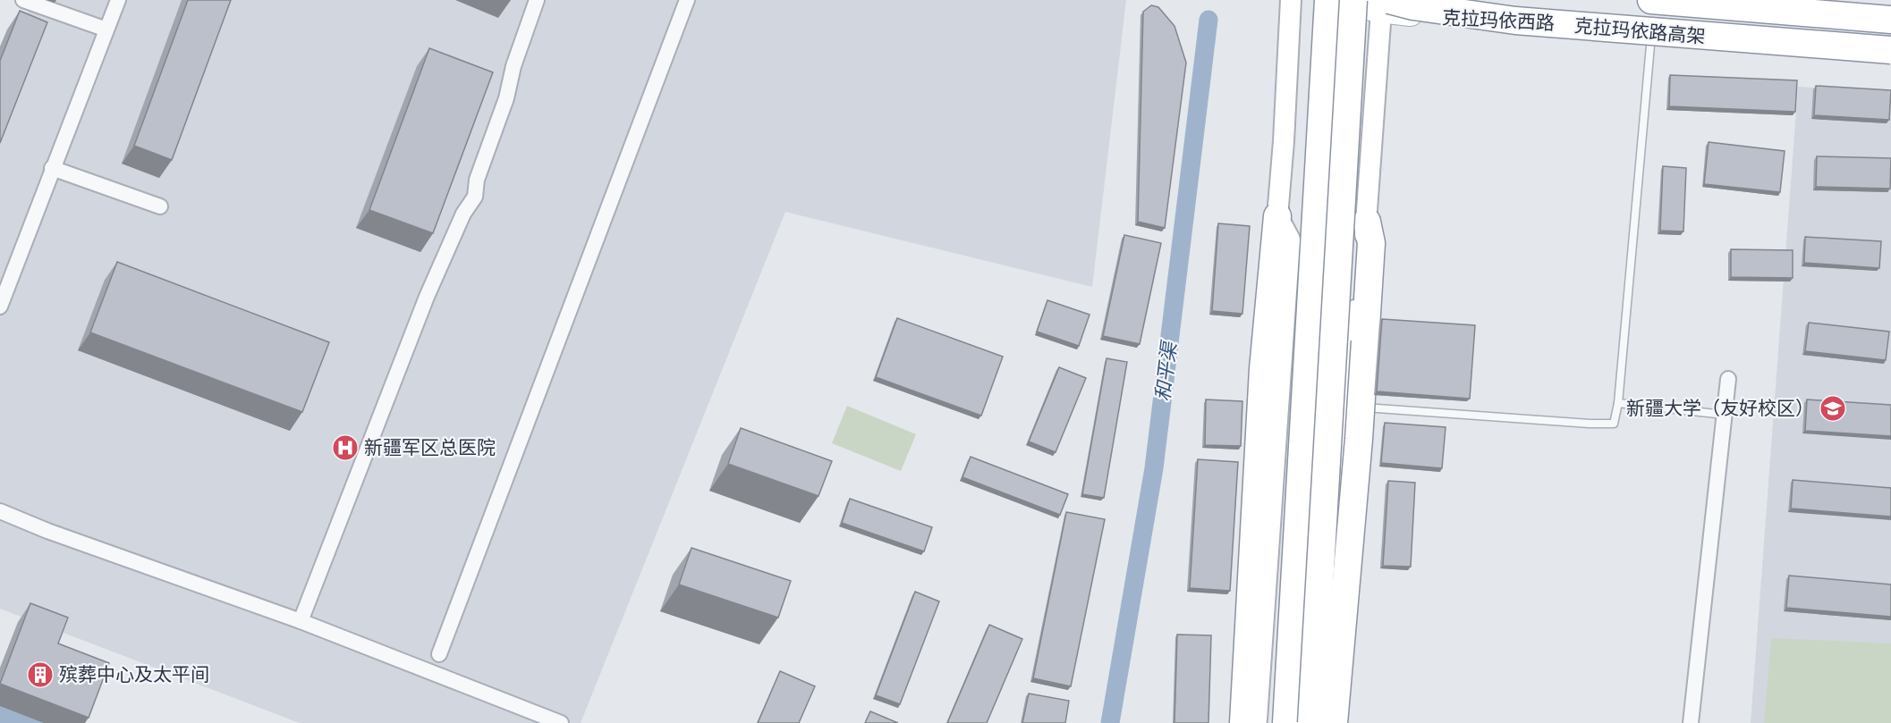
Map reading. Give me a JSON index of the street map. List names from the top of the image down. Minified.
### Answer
{"streets":{"highway":["克拉玛依路高架"],"main road":["克拉玛依西路"]},"crossings":[["克拉玛依西路","克拉玛依路高架"]],"water":["和平渠"],"places":{"school or university":["新疆大学（友好校区）"],"hospital":["新疆军区总医院"],"building":["殡葬中心及太平间"]}}
